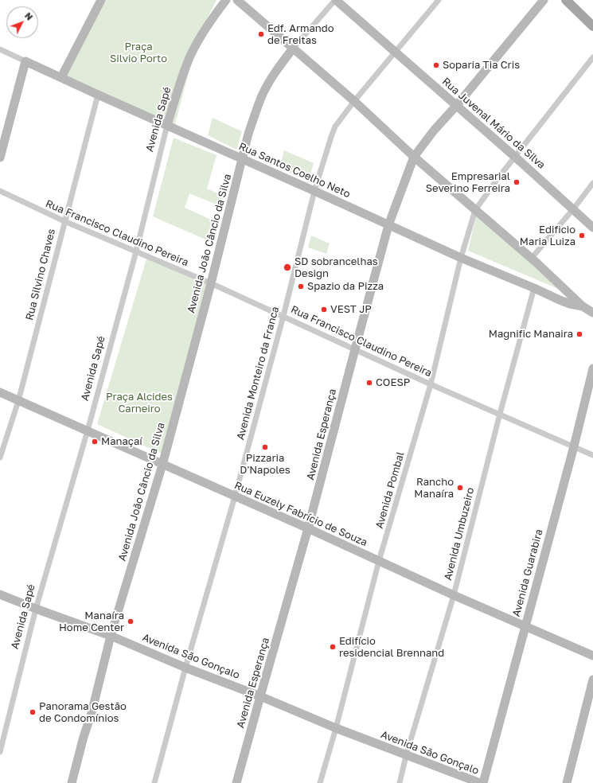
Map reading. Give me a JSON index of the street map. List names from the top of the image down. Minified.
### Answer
{"streets":{"main road":["Avenida Sapé","Rua Juvenal Mário da Silva","Rua Santos Coelho Neto","Avenida João Câncio da Silva","Avenida Esperança","Rua Euzely Fabrício de Souza","Avenida Guarabira","Avenida São Gonçalo"],"street":["Rua Francisco Claudino Pereira","Rua Silvino Chaves","Avenida Monteiro da Franca","Avenida Pombal","Avenida Umbuzeiro"]},"crossings":[["Avenida Sapé","Rua Santos Coelho Neto"],["Avenida Sapé","Rua Francisco Claudino Pereira"],["Avenida Sapé","Rua Euzely Fabrício de Souza"],["Avenida Sapé","Avenida São Gonçalo"],["Rua Juvenal Mário da Silva","Avenida Monteiro da Franca"],["Rua Juvenal Mário da Silva","Avenida Esperança"],["Rua Juvenal Mário da Silva","Avenida Pombal"],["Rua Santos Coelho Neto","Avenida João Câncio da Silva"],["Rua Santos Coelho Neto","Rua Silvino Chaves"],["Rua Santos Coelho Neto","Avenida Monteiro da Franca"],["Rua Santos Coelho Neto","Avenida Esperança"],["Rua Santos Coelho Neto","Avenida Pombal"],["Rua Santos Coelho Neto","Avenida Umbuzeiro"],["Rua Francisco Claudino Pereira","Avenida João Câncio da Silva"],["Rua Francisco Claudino Pereira","Rua Silvino Chaves"],["Rua Francisco Claudino Pereira","Avenida Monteiro da Franca"],["Rua Francisco Claudino Pereira","Avenida Esperança"],["Rua Francisco Claudino Pereira","Avenida Pombal"],["Rua Francisco Claudino Pereira","Avenida Umbuzeiro"],["Rua Francisco Claudino Pereira","Avenida Guarabira"],["Avenida João Câncio da Silva","Rua Euzely Fabrício de Souza"],["Avenida João Câncio da Silva","Avenida São Gonçalo"],["Rua Silvino Chaves","Rua Euzely Fabrício de Souza"],["Avenida Monteiro da Franca","Rua Euzely Fabrício de Souza"],["Avenida Monteiro da Franca","Avenida São Gonçalo"],["Avenida Esperança","Rua Euzely Fabrício de Souza"],["Avenida Esperança","Avenida São Gonçalo"],["Avenida Pombal","Rua Euzely Fabrício de Souza"],["Avenida Pombal","Avenida São Gonçalo"],["Rua Euzely Fabrício de Souza","Avenida Umbuzeiro"],["Rua Euzely Fabrício de Souza","Avenida Guarabira"],["Avenida Umbuzeiro","Avenida São Gonçalo"]],"parks":["Praça Silvio Porto","Praça Alcides Carneiro"],"places":["Edf. Armando de Freitas","Soparia Tia Cris","Empresarial Severino Ferreira","Edificio Maria Luiza","SD sobrancelhas Design","Spazio da Pizza","VEST JP","Magnific Manaira","COESP","Manaçaí","Pizzaria D'Napoles","Rancho Manaíra","Manaíra Home Center","Edifício residencial Brennand","Panorama Gestão de Condomínios"],"north":"top right"}
